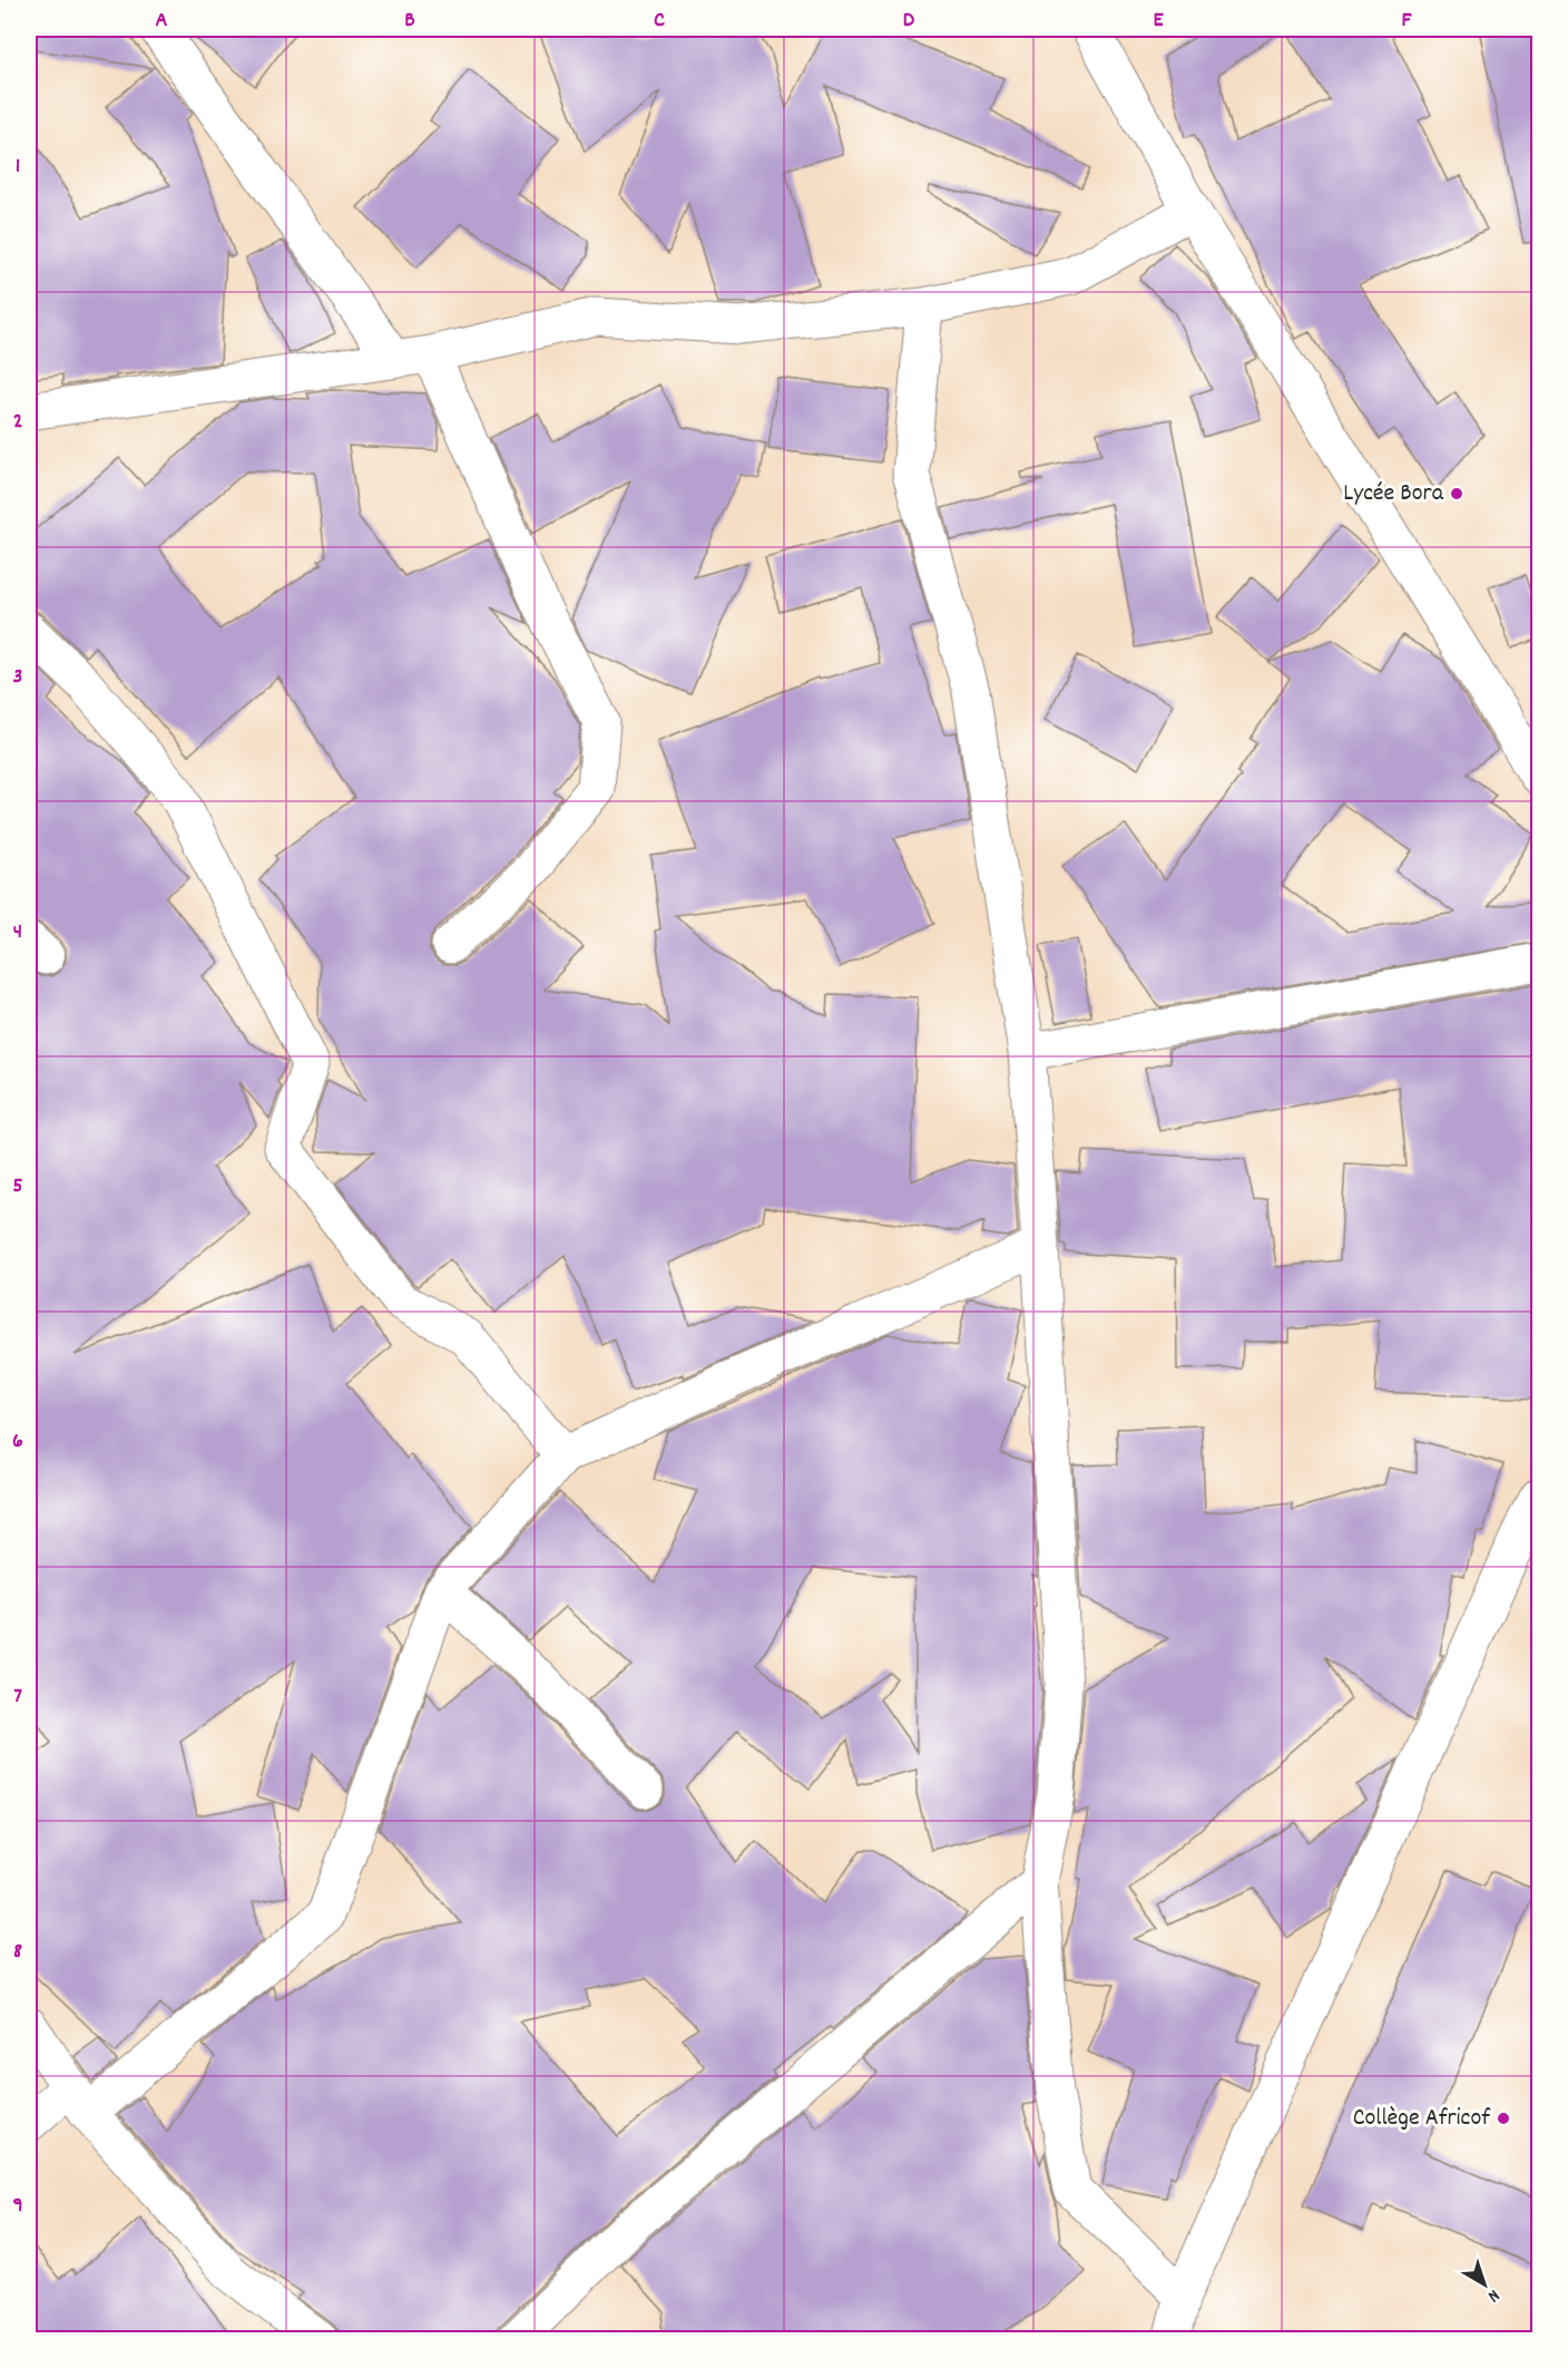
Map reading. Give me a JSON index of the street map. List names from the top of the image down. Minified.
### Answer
{"places":["Lycée Bora","Collège Africof"],"north":"bottom right","grid":{"columns":["A","B","C","D","E","F"],"rows":["1","2","3","4","5","6","7","8","9"]}}
